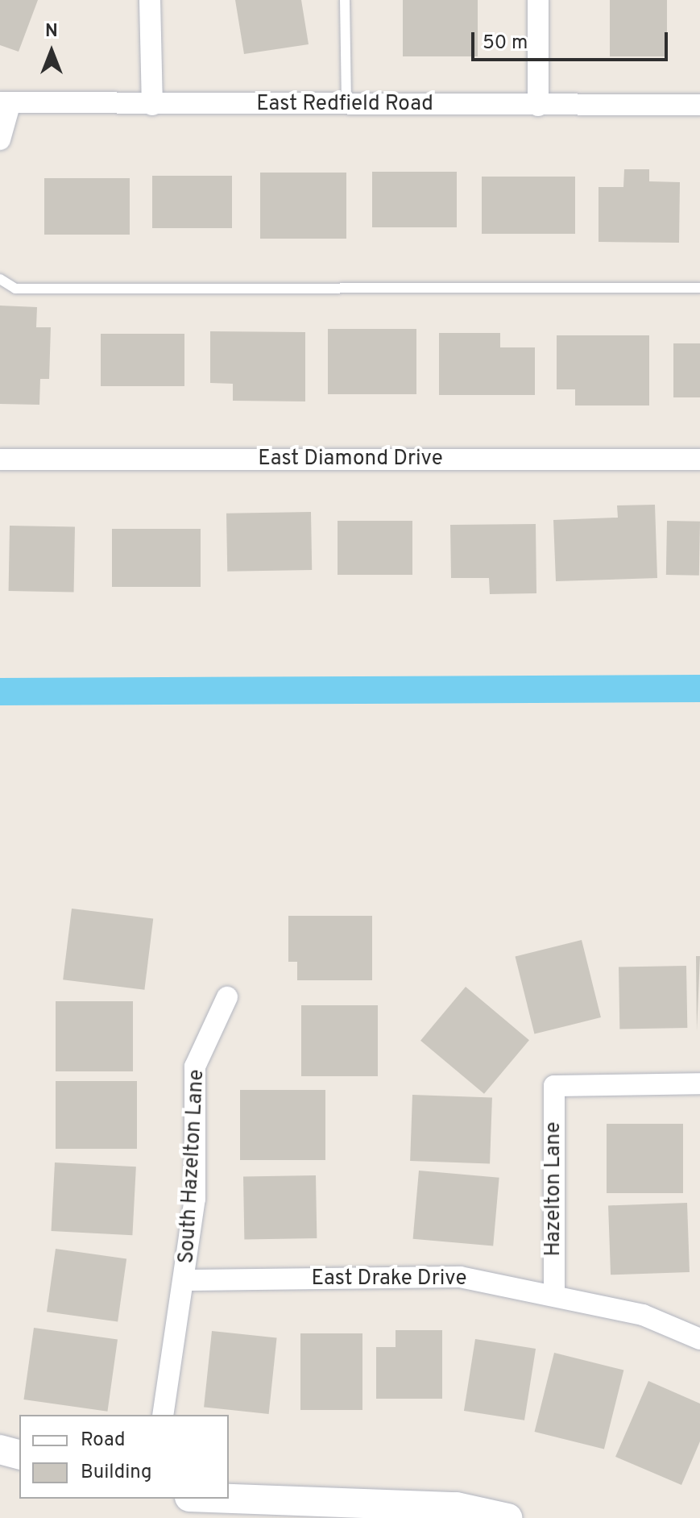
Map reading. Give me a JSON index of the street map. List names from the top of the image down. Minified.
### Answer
{"streets":{"street":["East Redfield Road","East Diamond Drive","South Hazelton Lane","Hazelton Lane","East Drake Drive"]},"crossings":[["South Hazelton Lane","East Drake Drive"],["Hazelton Lane","East Drake Drive"]],"legend":["Road","Building"],"scale_bar":"50 m","north":"top"}
